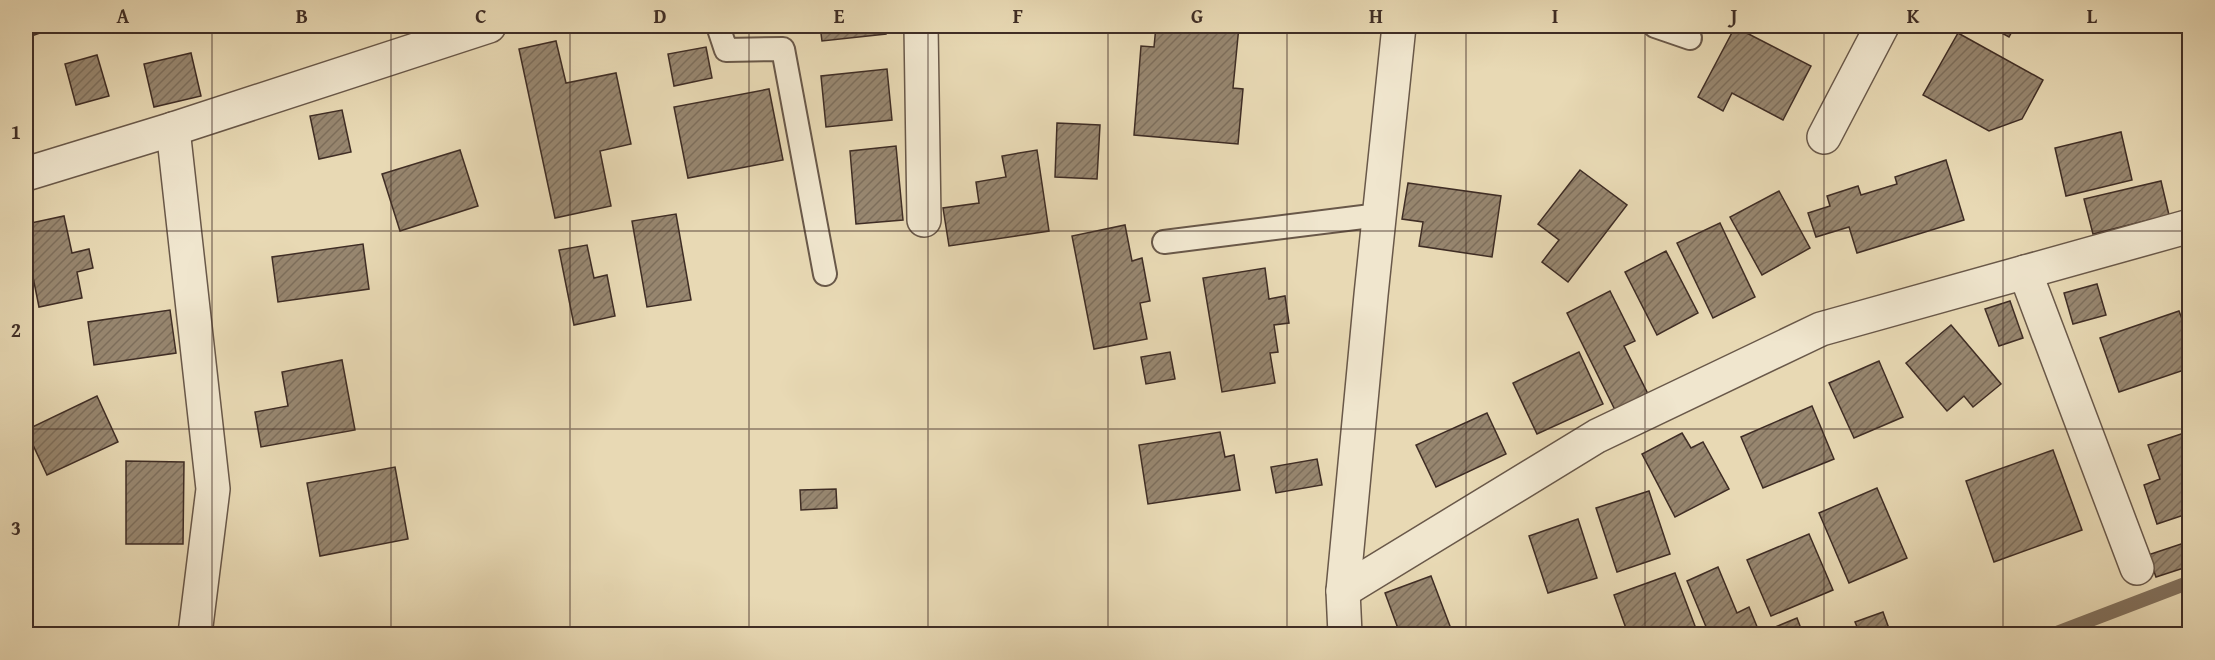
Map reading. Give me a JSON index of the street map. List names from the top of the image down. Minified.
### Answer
{"grid":{"columns":["A","B","C","D","E","F","G","H","I","J","K","L"],"rows":["1","2","3"]}}
